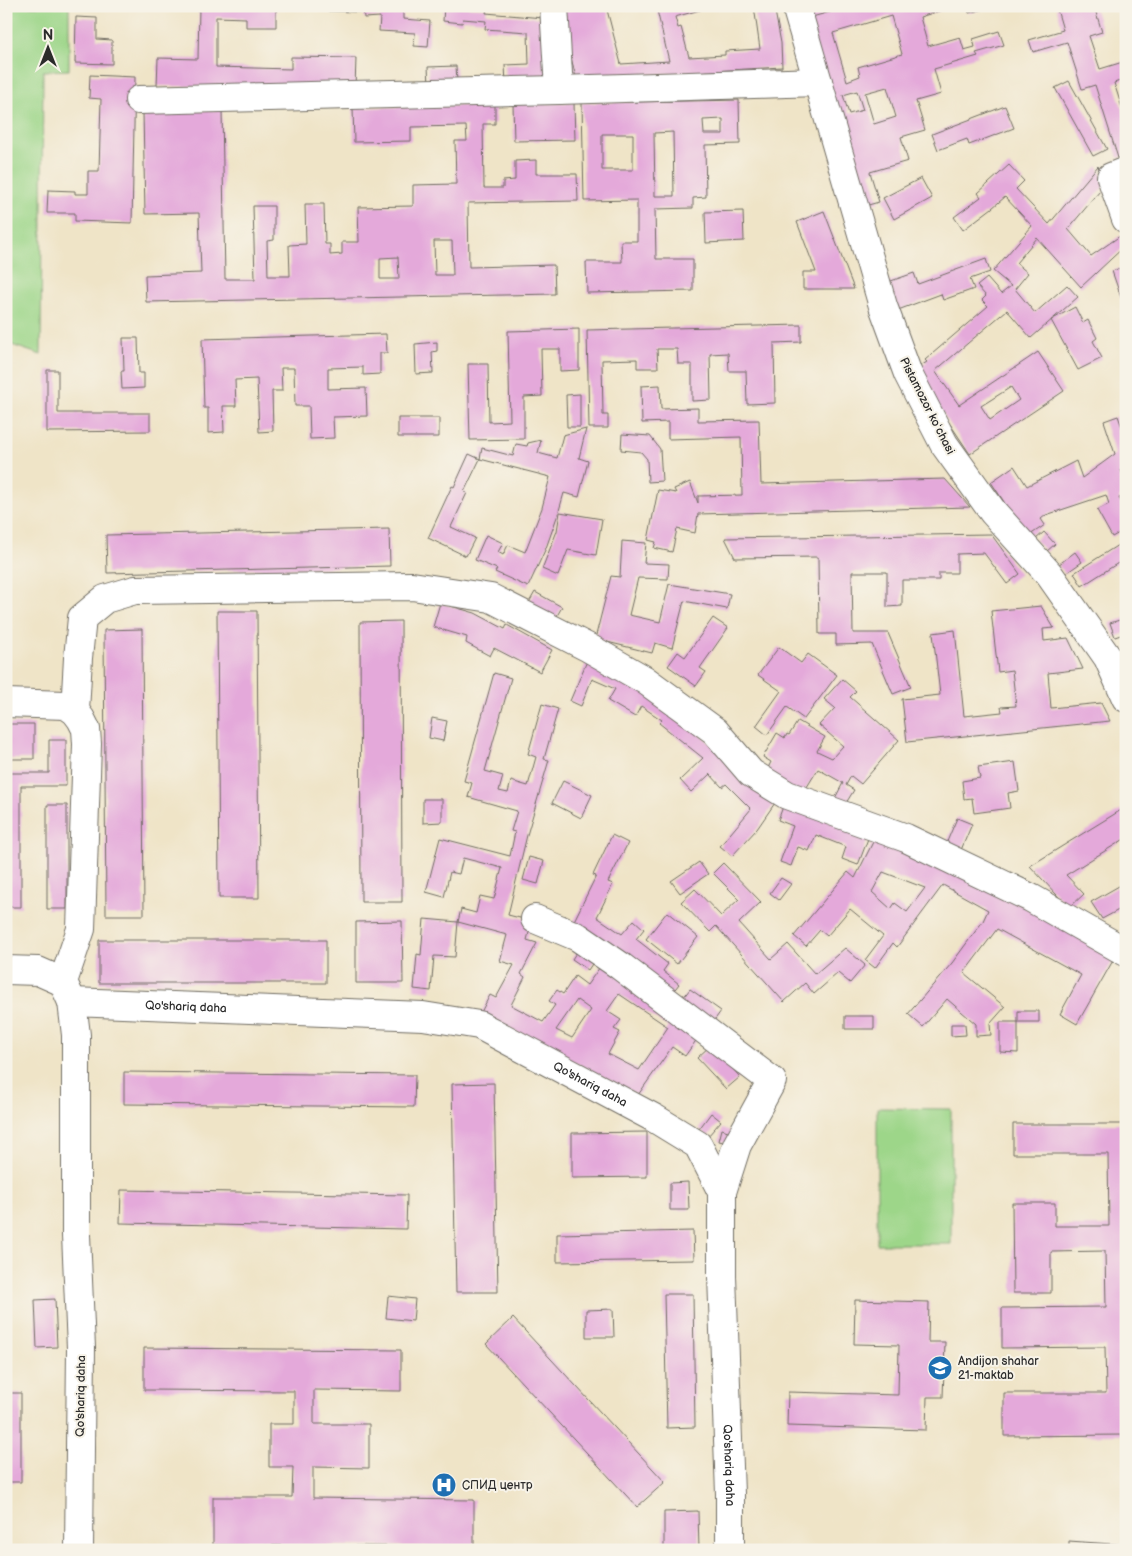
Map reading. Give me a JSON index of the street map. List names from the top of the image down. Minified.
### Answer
{"streets":{"street":["Pistamozor koʻchasi","Qo'shariq daha"]},"places":{"school or university":["Andijon shahar 21-maktab"],"hospital":["СПИД центр"]},"north":"top"}
